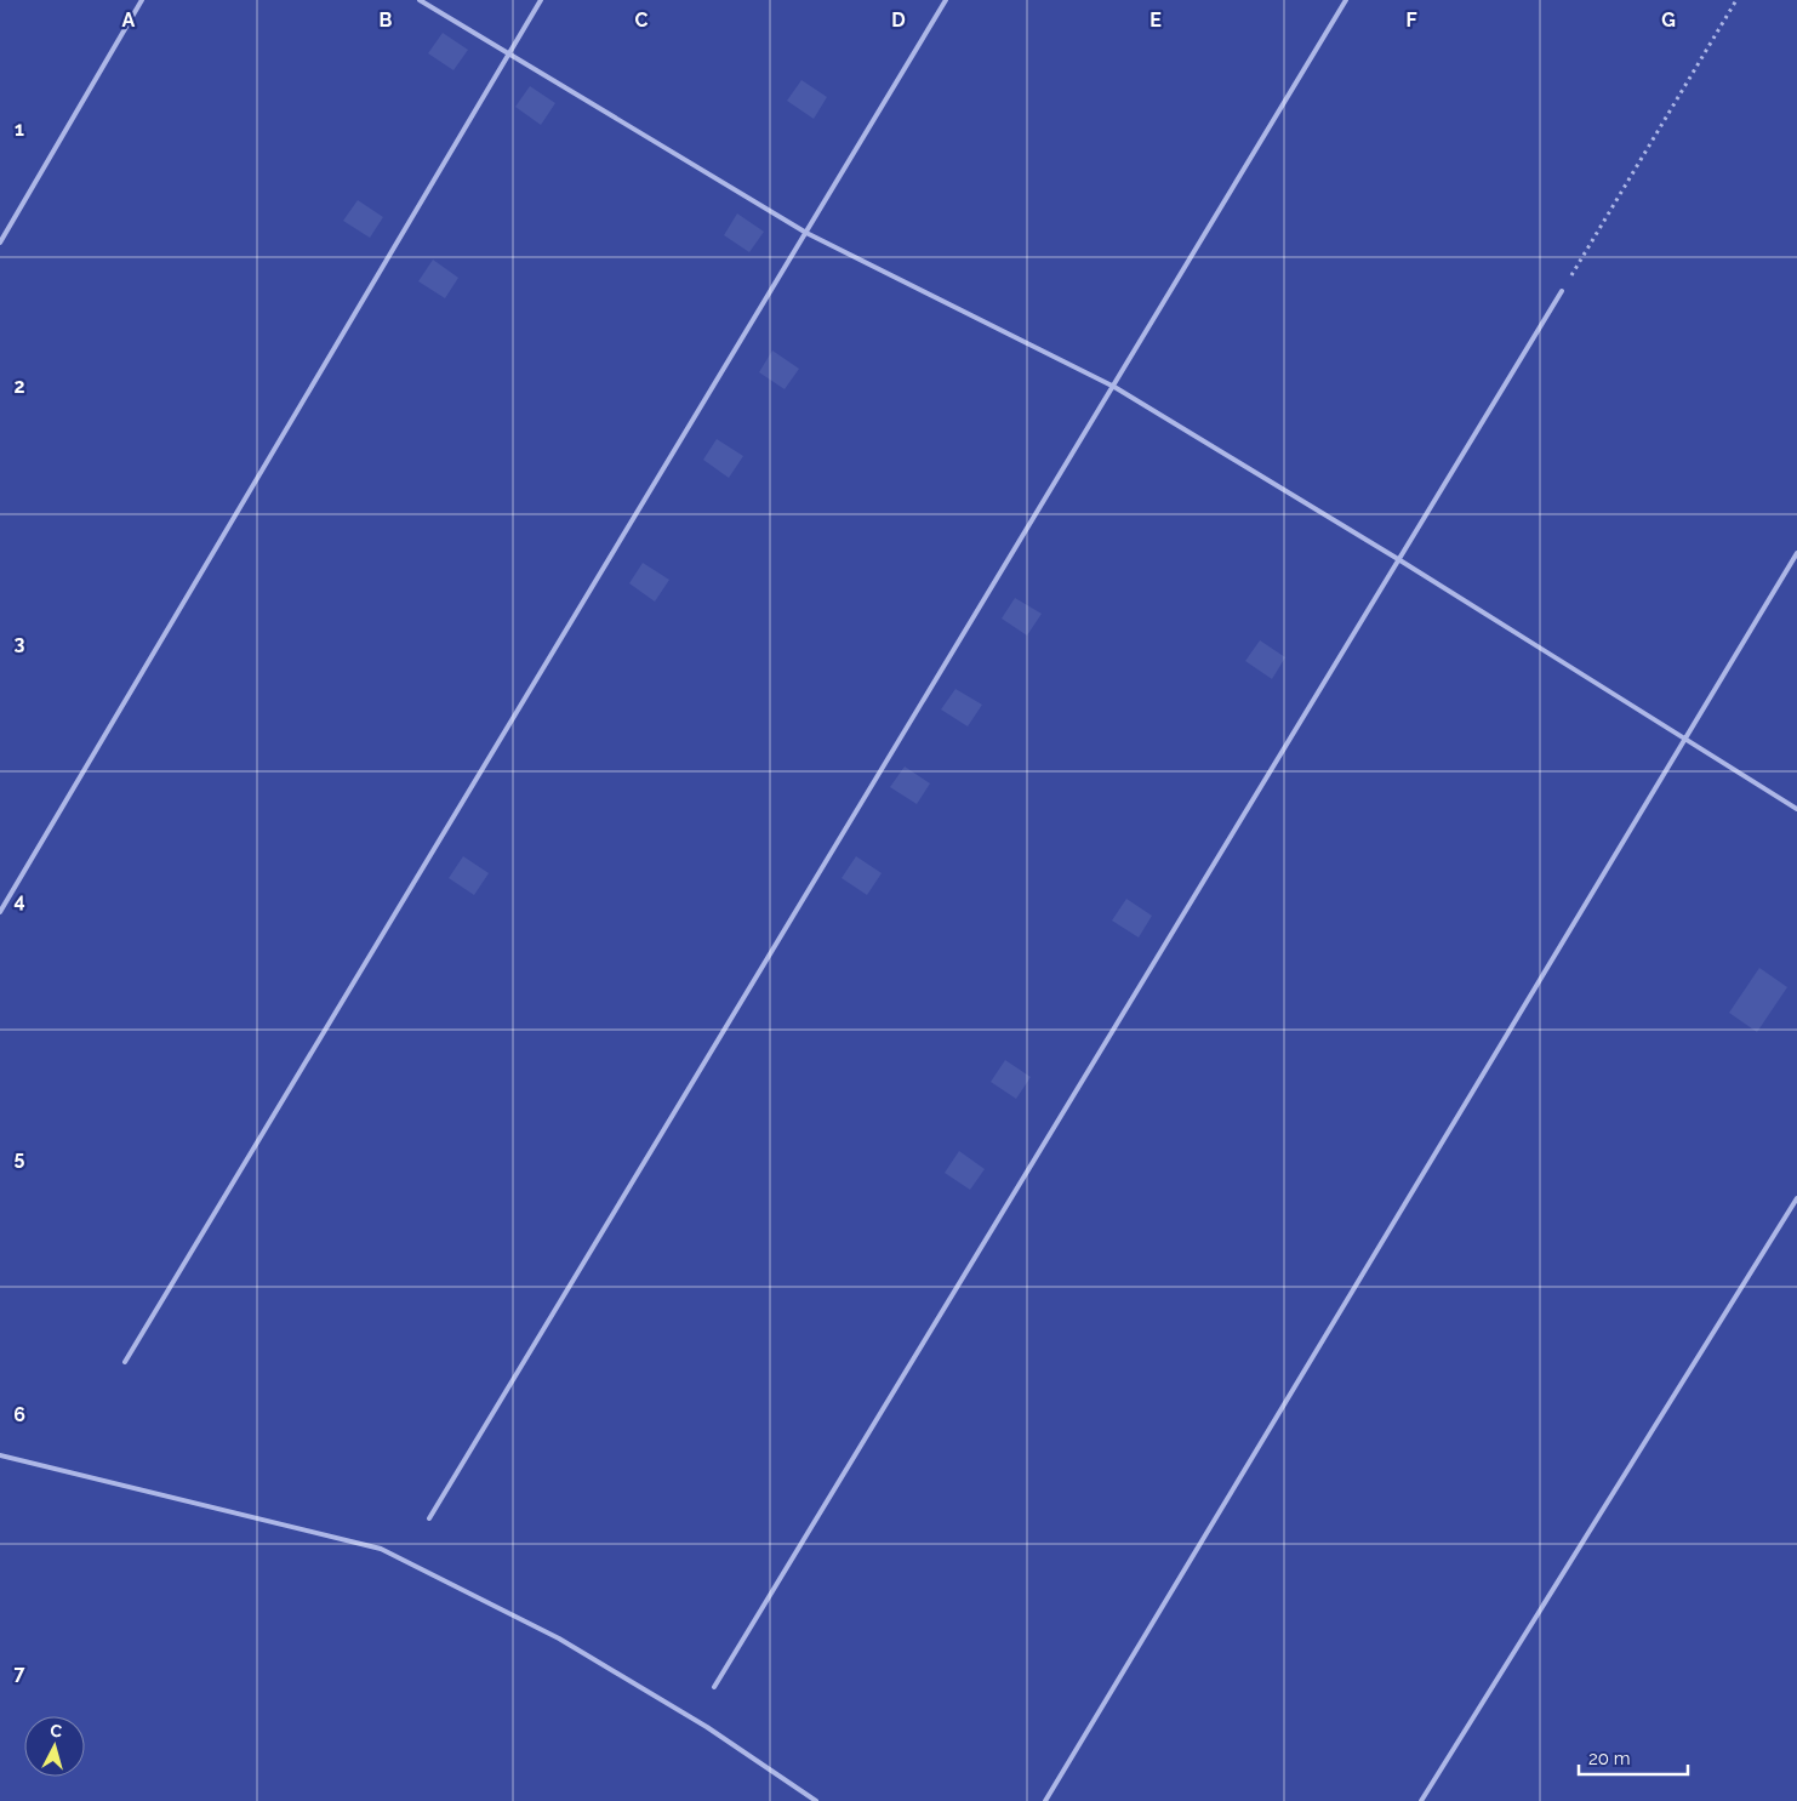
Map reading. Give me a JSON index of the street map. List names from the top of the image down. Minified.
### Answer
{"scale_bar":"20 m","north":"top","grid":{"columns":["A","B","C","D","E","F","G"],"rows":["1","2","3","4","5","6","7"]}}
